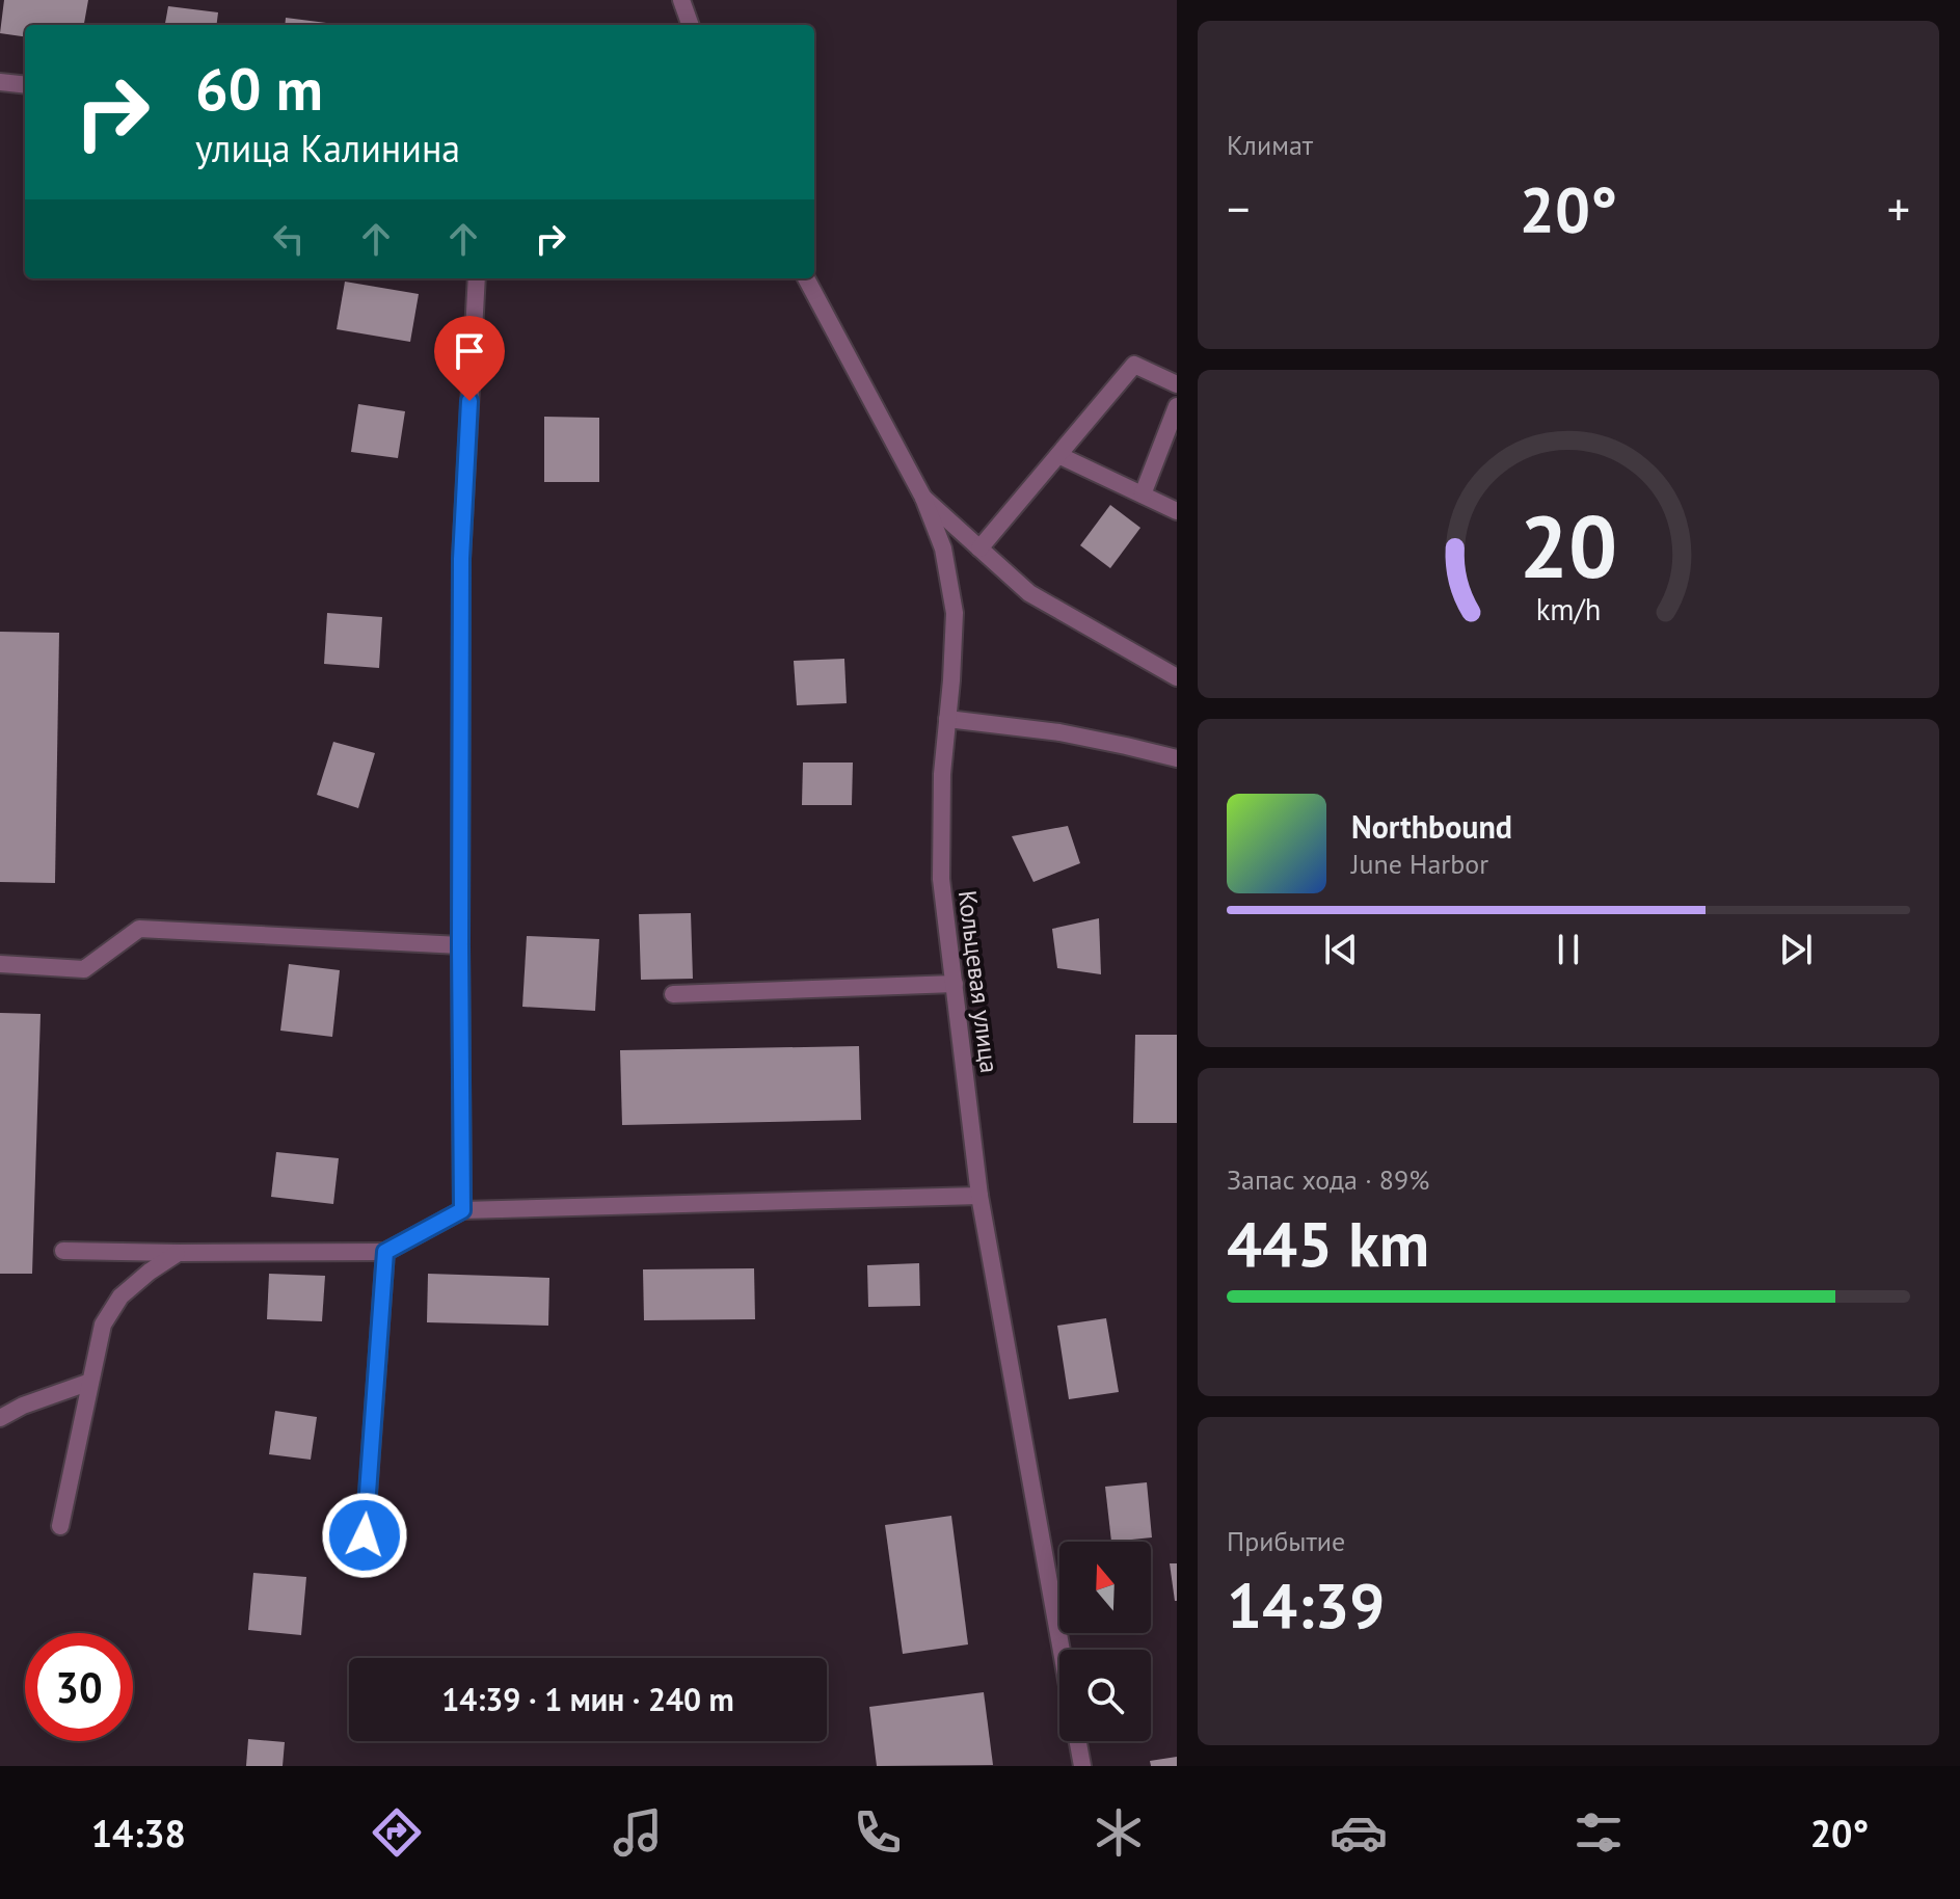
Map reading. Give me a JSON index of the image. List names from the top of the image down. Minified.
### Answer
{"streets":{"street":["Кольцевая улица"]},"north":"top","page":{"tile":["Климат",["Запас хода · 89%","445 km"],["Прибытие","14:39"]],"turn":["60 m","улица Калинина"],"heat":["−","20°","+"],"song":["Northbound","June Harbor"],"limit":"30","trip":"14:39 · 1 мин · 240 m","tabs":["14:38","20°"],"gauge":["20","km/h"]}}
